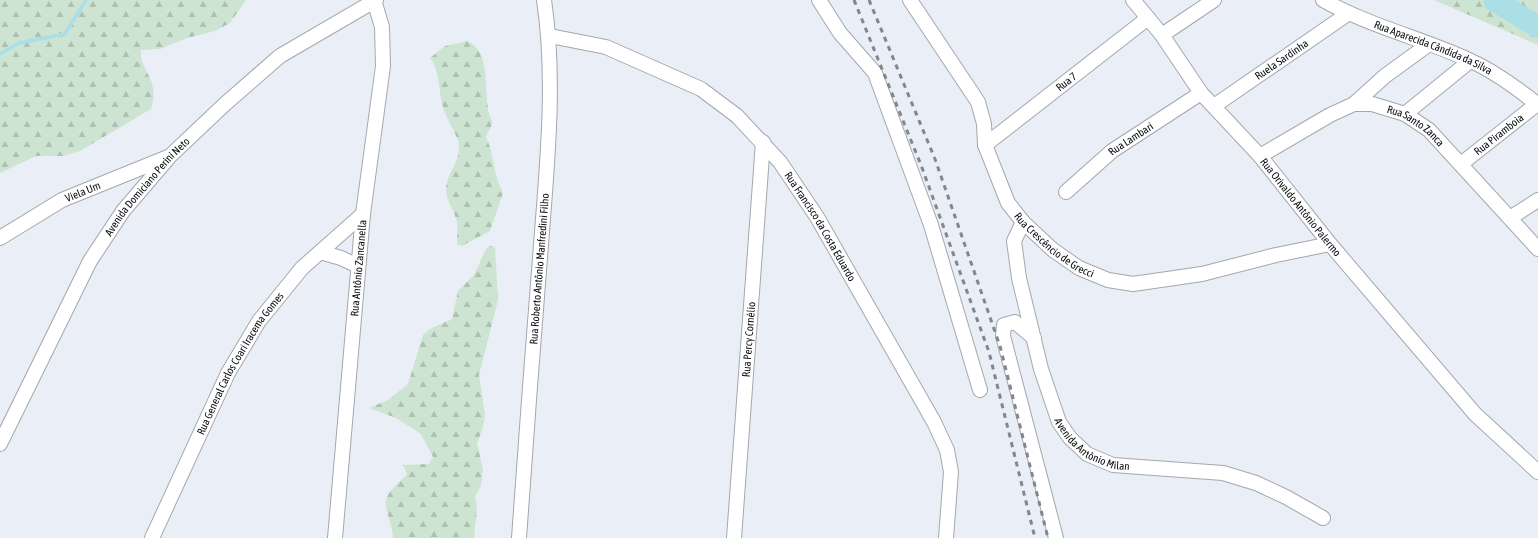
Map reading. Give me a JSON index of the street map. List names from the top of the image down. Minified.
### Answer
{"streets":{"street":["Rua Aparecida Cândida da Silva","Ruela Sardinha","Rua 7","Rua Santo Zanca","Rua Piramboia","Rua Lambari","Avenida Domiciano Perini Neto","Viela Um","Rua Orivaldo Antônio Palermo","Rua Francisco da Costa Eduardo","Rua Crescêncio de Grecci","Rua Antônio Zancanella","Rua Roberto Antônio Manfredini Filho","Rua Percy Cornélio","Rua General Carlos Coari Iracema Gomes","Avenida Antônio Milan"]},"crossings":[["Rua Aparecida Cândida da Silva","Ruela Sardinha"],["Rua Aparecida Cândida da Silva","Rua Piramboia"],["Ruela Sardinha","Rua Orivaldo Antônio Palermo"],["Rua 7","Rua Orivaldo Antônio Palermo"],["Rua 7","Rua Crescêncio de Grecci"],["Rua Santo Zanca","Rua Piramboia"],["Rua Santo Zanca","Rua Orivaldo Antônio Palermo"],["Rua Lambari","Rua Orivaldo Antônio Palermo"],["Avenida Domiciano Perini Neto","Viela Um"],["Avenida Domiciano Perini Neto","Rua Antônio Zancanella"],["Rua Orivaldo Antônio Palermo","Rua Crescêncio de Grecci"],["Rua Francisco da Costa Eduardo","Rua Roberto Antônio Manfredini Filho"],["Rua Francisco da Costa Eduardo","Rua Percy Cornélio"],["Rua Crescêncio de Grecci","Avenida Antônio Milan"],["Rua Antônio Zancanella","Rua General Carlos Coari Iracema Gomes"]]}
